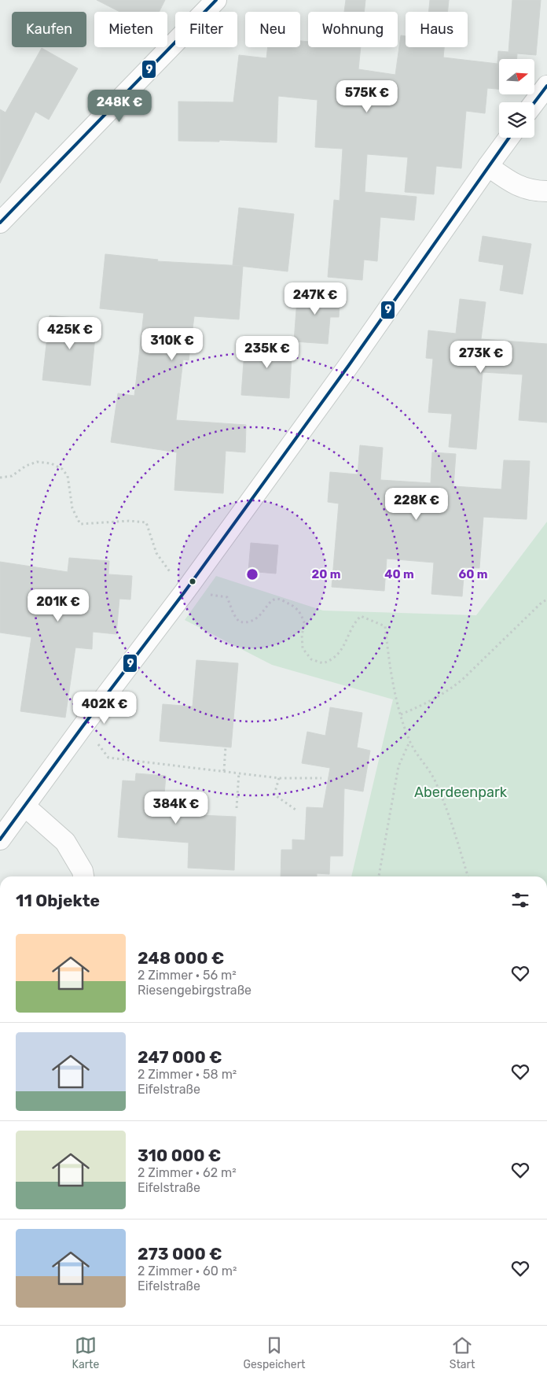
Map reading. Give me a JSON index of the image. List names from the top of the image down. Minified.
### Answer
{"parks":["Aberdeenpark"],"lines":["transit line 9"],"north":"right","page":{"chip":["Kaufen","Mieten","Filter","Neu","Wohnung","Haus"],"price":["575K €","248K €","247K €","425K €","310K €","235K €","273K €","228K €","201K €","402K €","384K €"],"heading":"11 Objekte","list":[{"name":"248 000 €","note":"2 Zimmer · 56 m² · Riesengebirgstraße"},{"name":"247 000 €","note":"2 Zimmer · 58 m² · Eifelstraße"},{"name":"310 000 €","note":"2 Zimmer · 62 m² · Eifelstraße"},{"name":"273 000 €","note":"2 Zimmer · 60 m² · Eifelstraße"}],"tabs":["Karte","Gespeichert","Start"]},"rings":["20 m","40 m","60 m"]}
